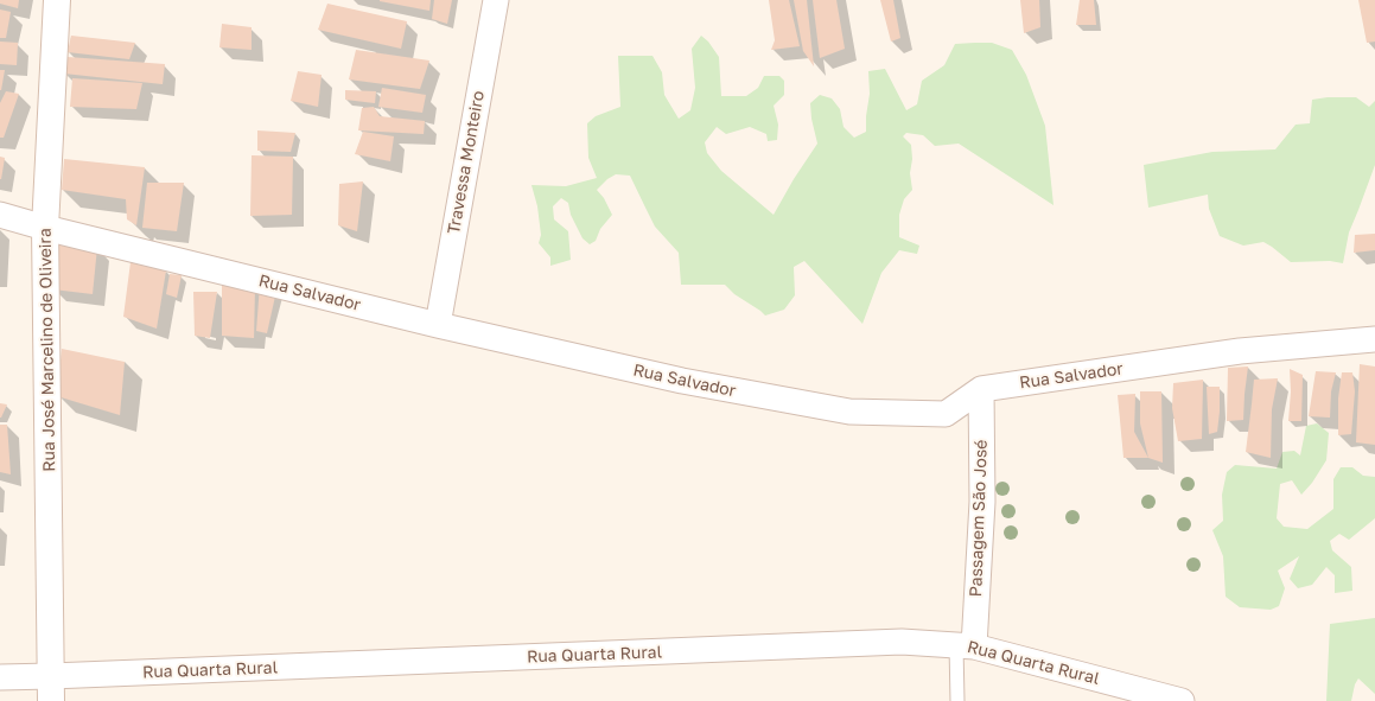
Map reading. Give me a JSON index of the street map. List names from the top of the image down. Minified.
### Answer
{"streets":{"street":["Travessa Monteiro","Rua Salvador","Rua José Marcelino de Oliveira","Passagem São José","Rua Quarta Rural"]},"crossings":[["Travessa Monteiro","Rua Salvador"],["Rua Salvador","Rua José Marcelino de Oliveira"],["Rua Salvador","Passagem São José"],["Rua José Marcelino de Oliveira","Rua Quarta Rural"],["Passagem São José","Rua Quarta Rural"]]}
